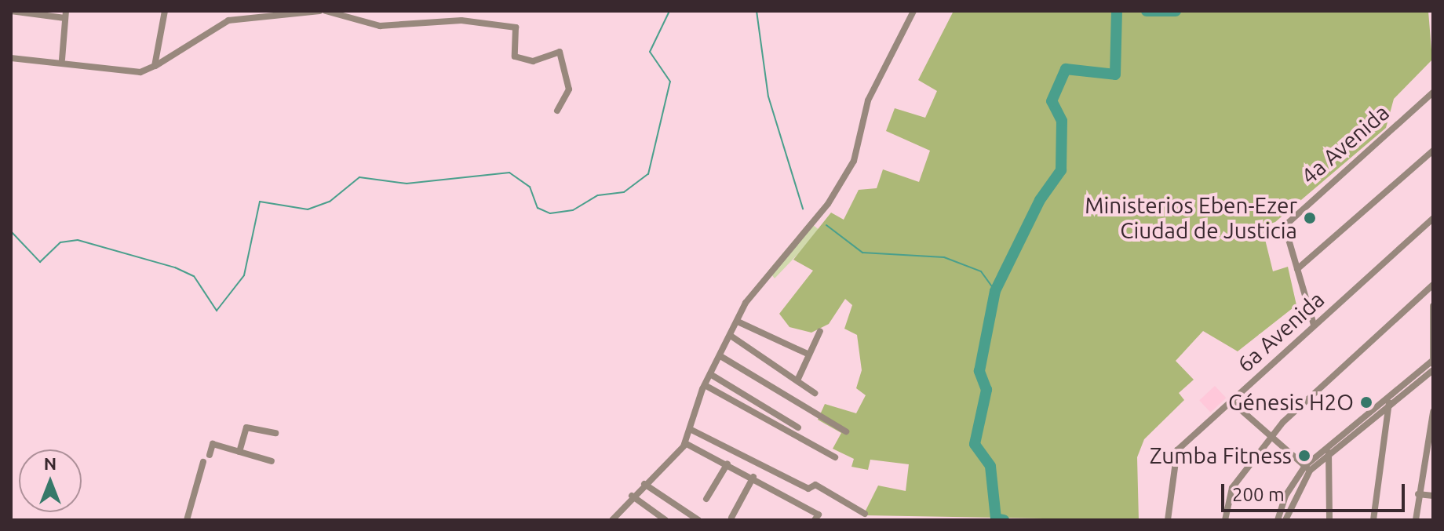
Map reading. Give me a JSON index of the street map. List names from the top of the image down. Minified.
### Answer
{"streets":{"street":["4a Avenida","6a Avenida"]},"places":["Ministerios Eben-Ezer Ciudad de Justicia","Génesis H2O","Zumba Fitness"],"scale_bar":"200 m","north":"top"}
